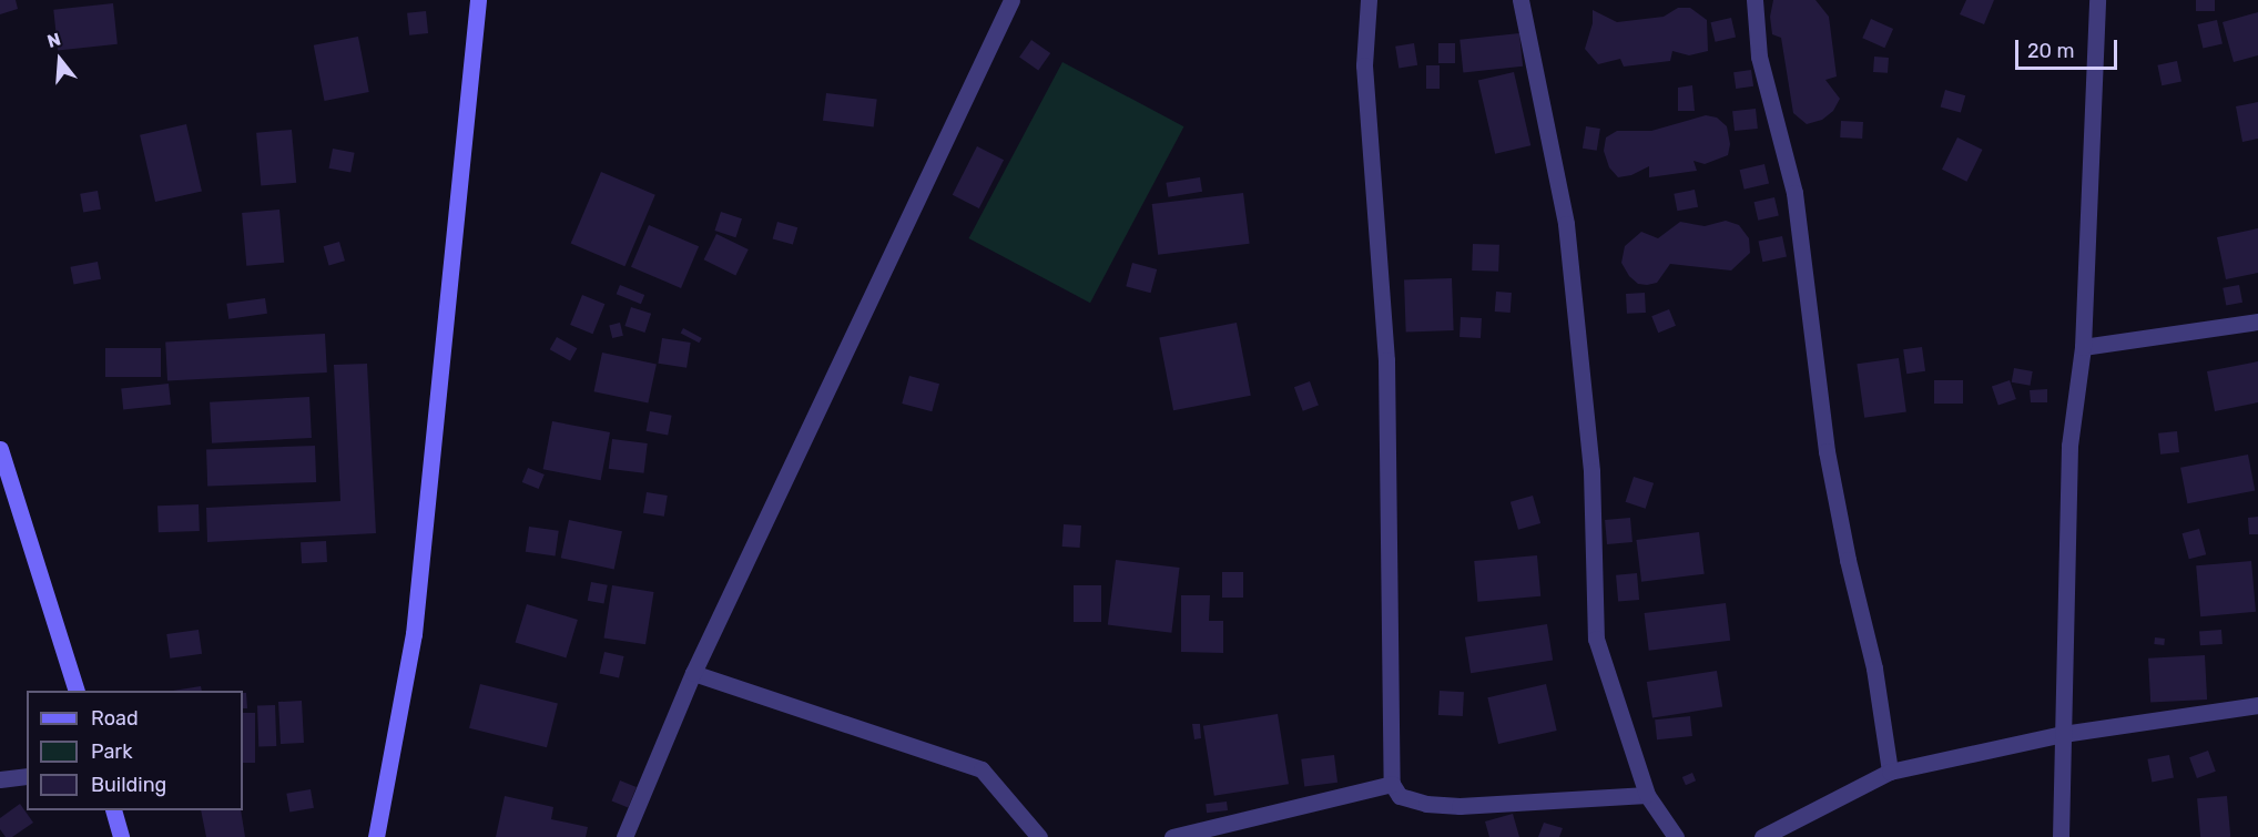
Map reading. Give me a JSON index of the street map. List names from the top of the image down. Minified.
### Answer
{"legend":["Road","Park","Building"],"scale_bar":"20 m","north":"top"}
